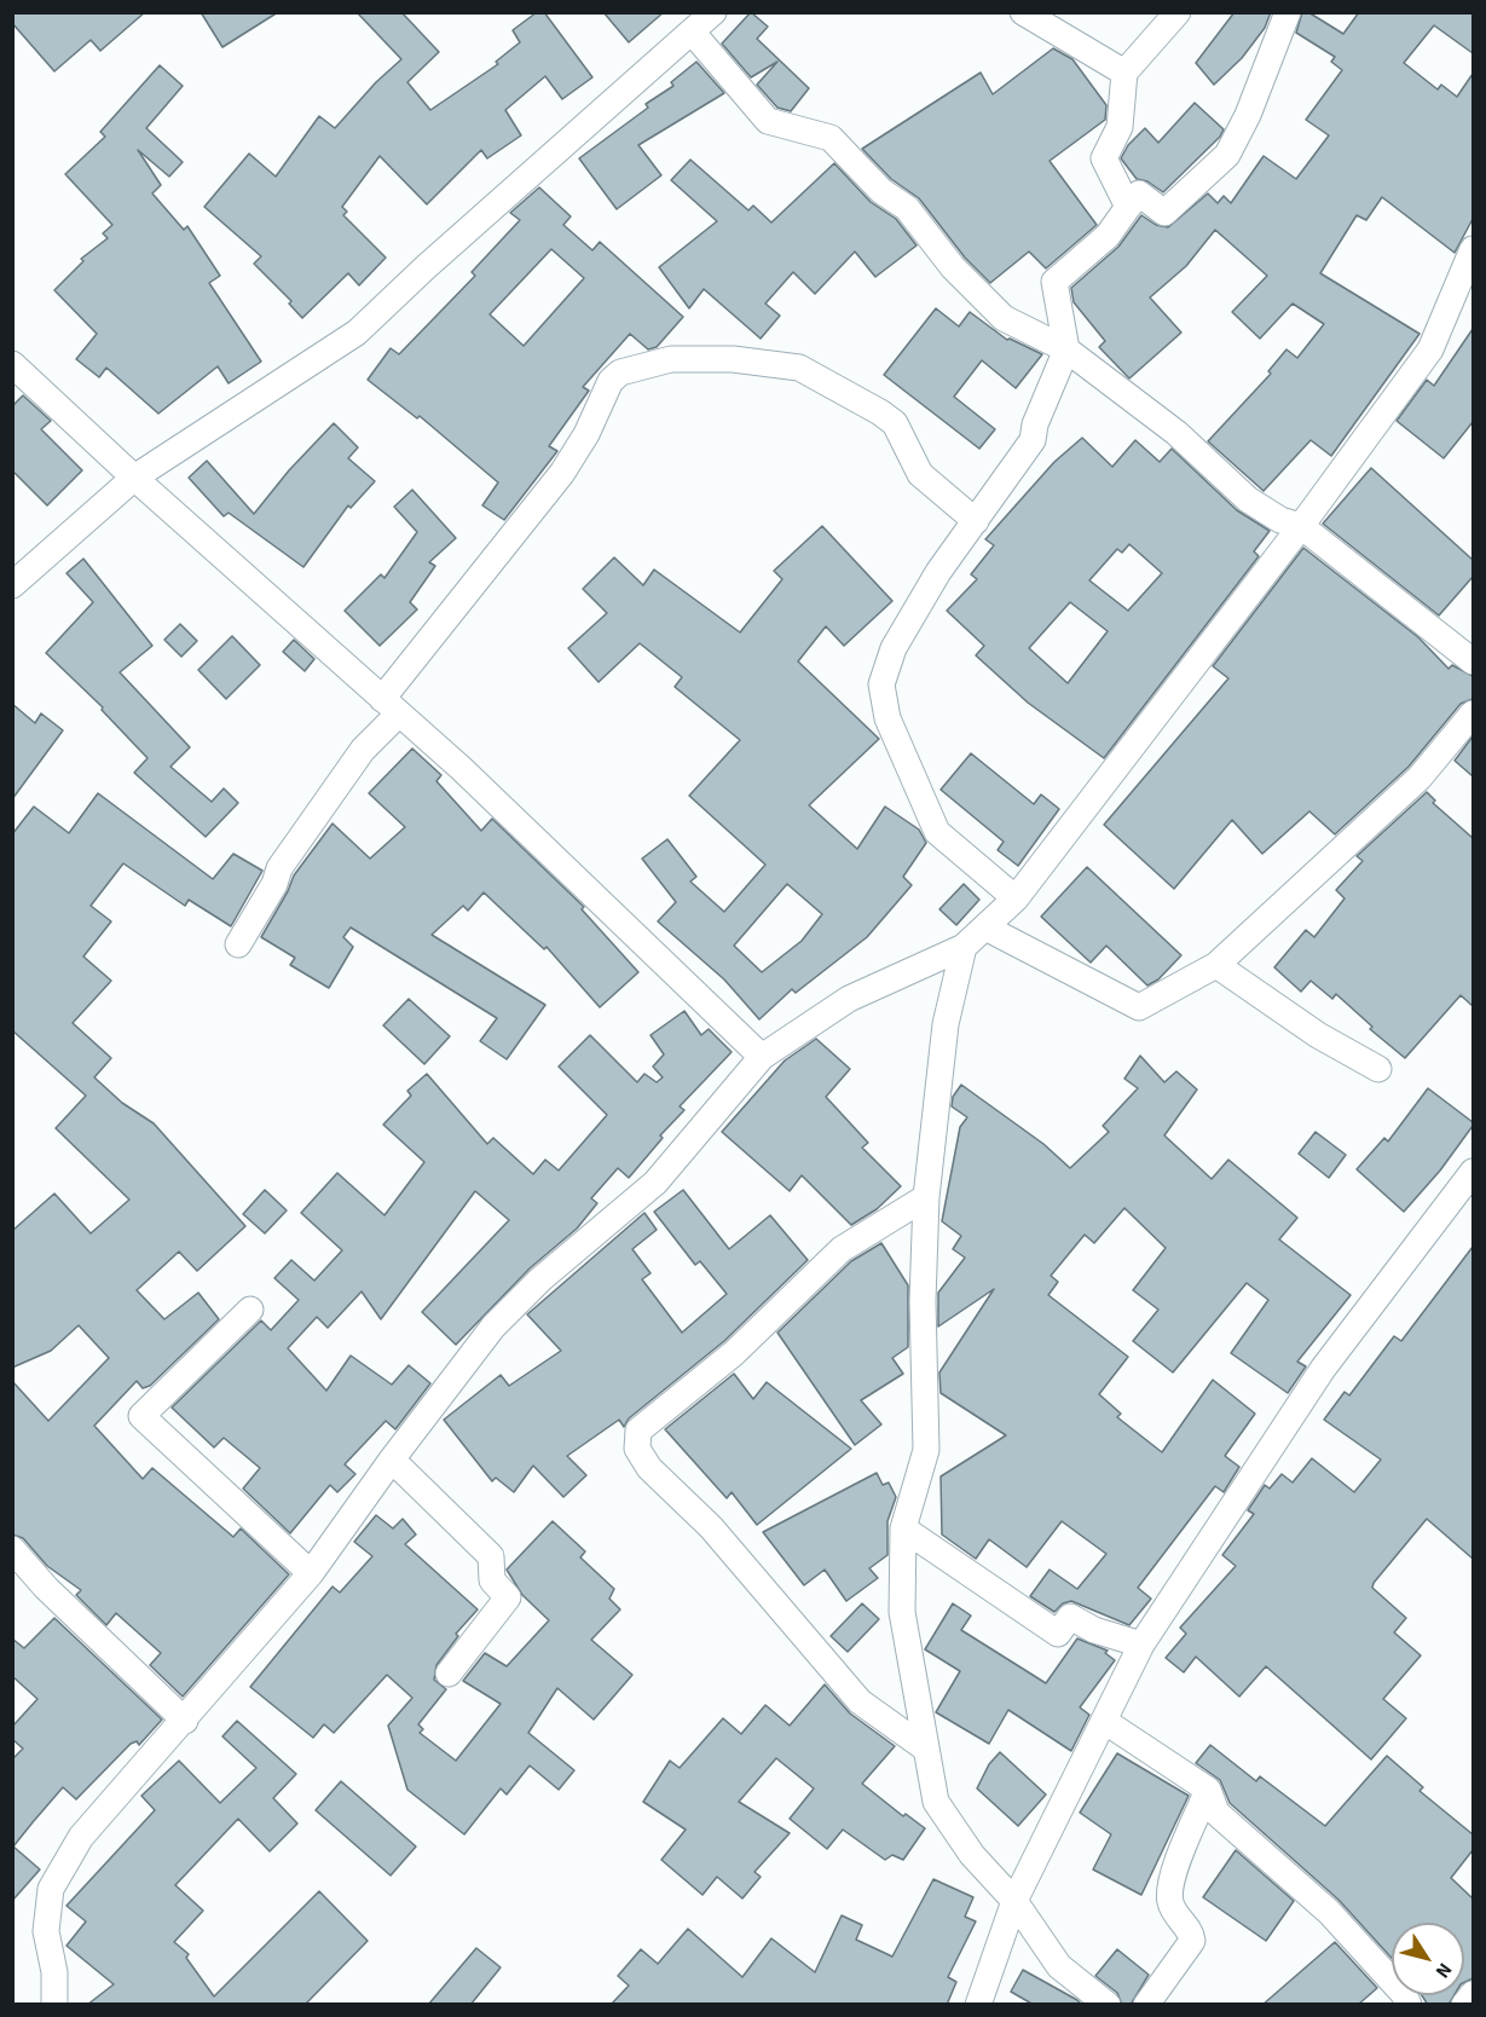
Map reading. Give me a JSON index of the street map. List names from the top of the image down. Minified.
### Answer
{"north":"bottom right"}
